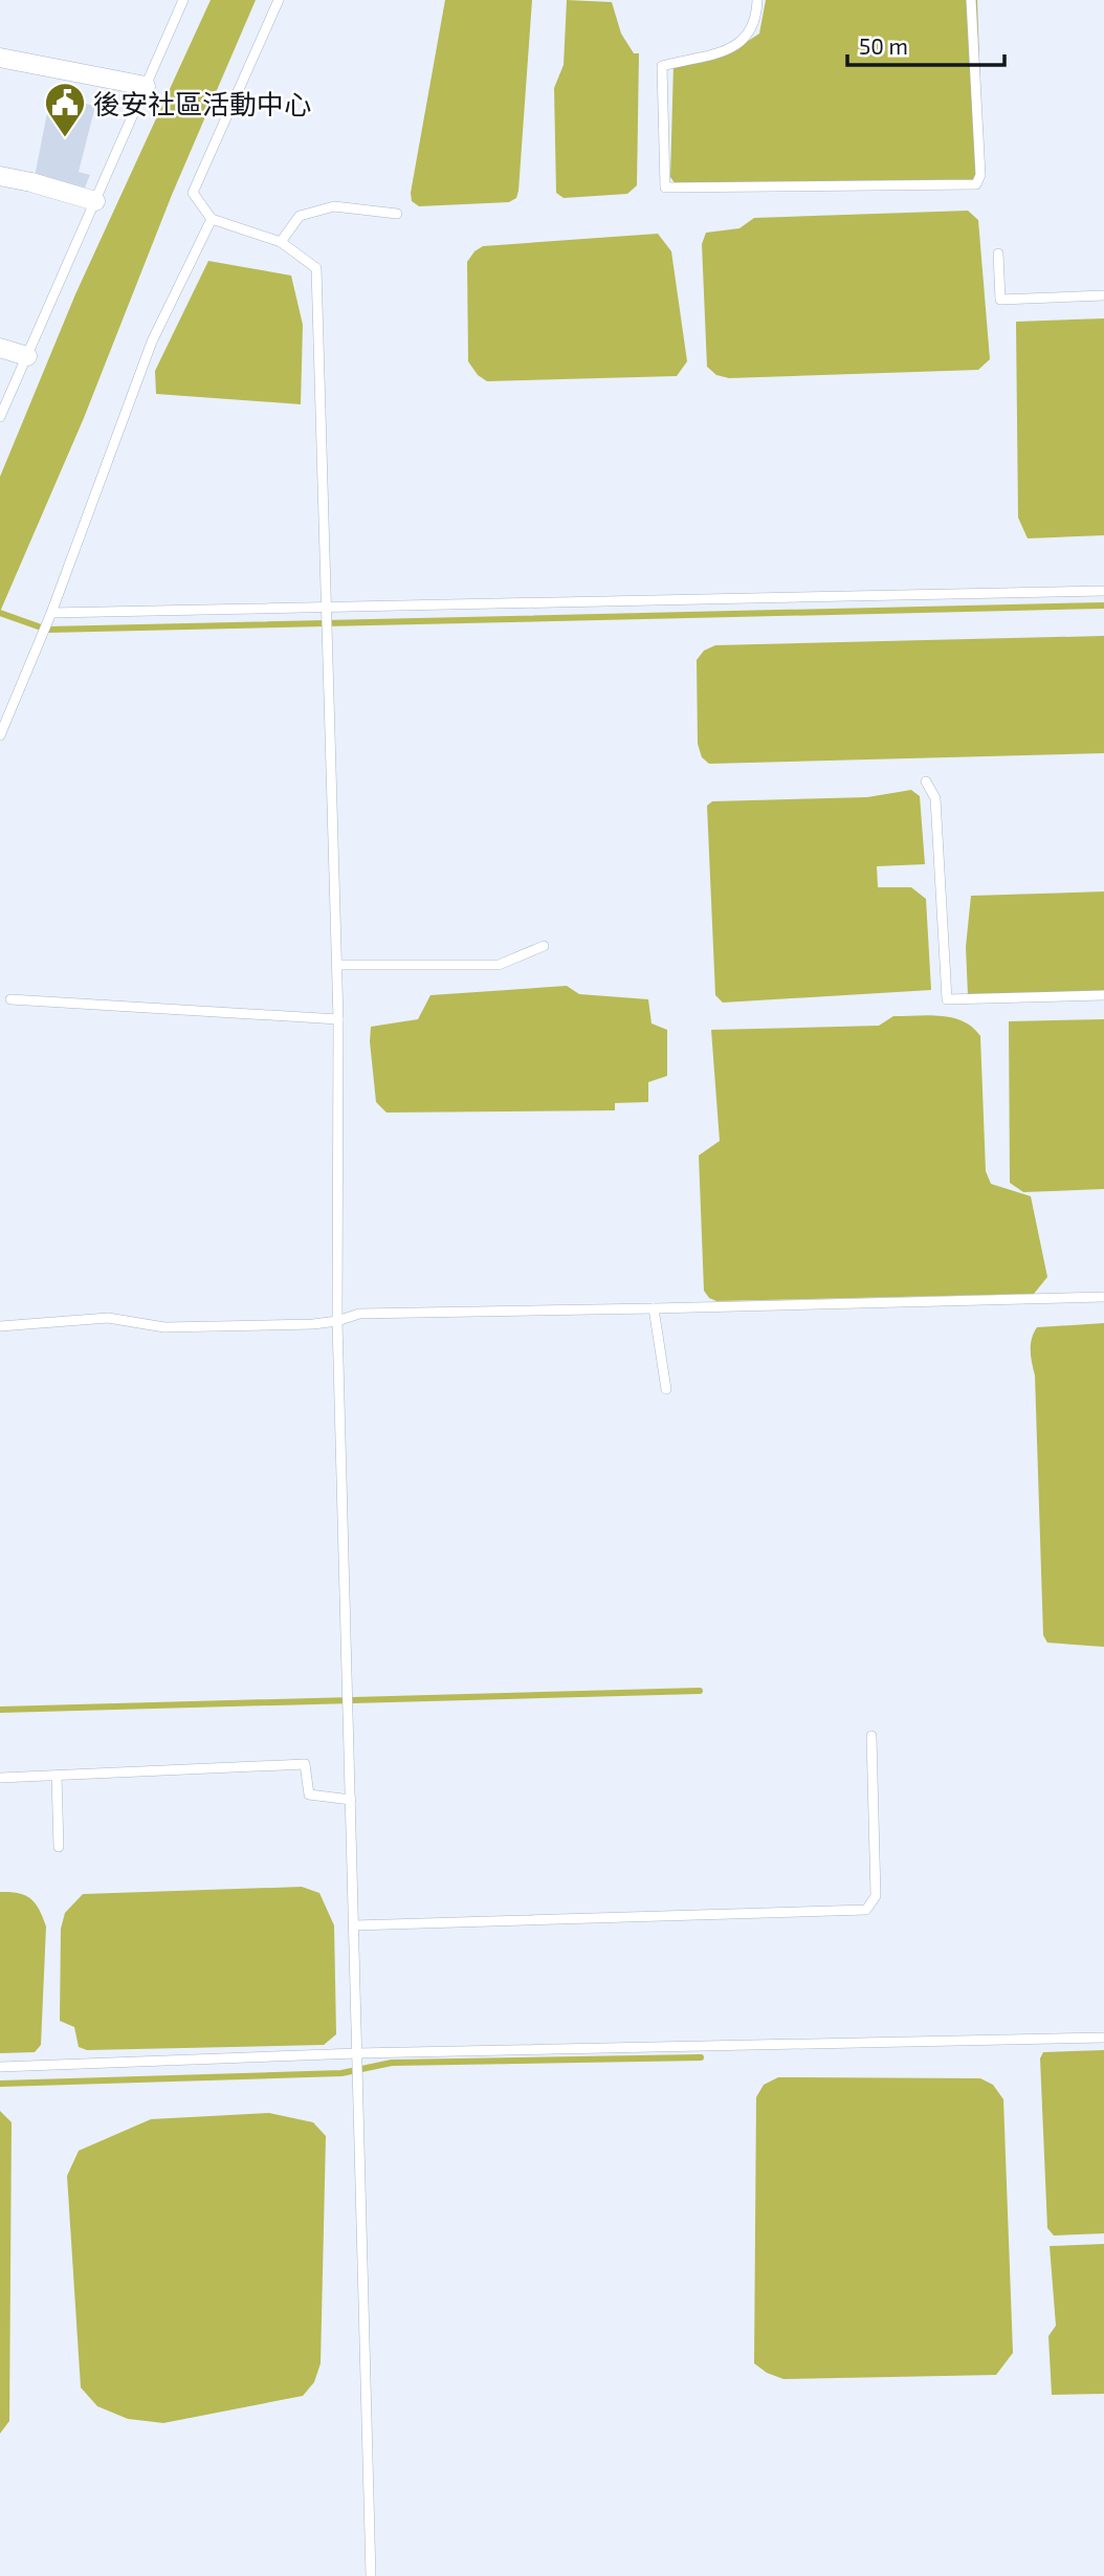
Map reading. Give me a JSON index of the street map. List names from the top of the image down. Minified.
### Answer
{"places":{"public building":["後安社區活動中心"]},"scale_bar":"50 m"}
